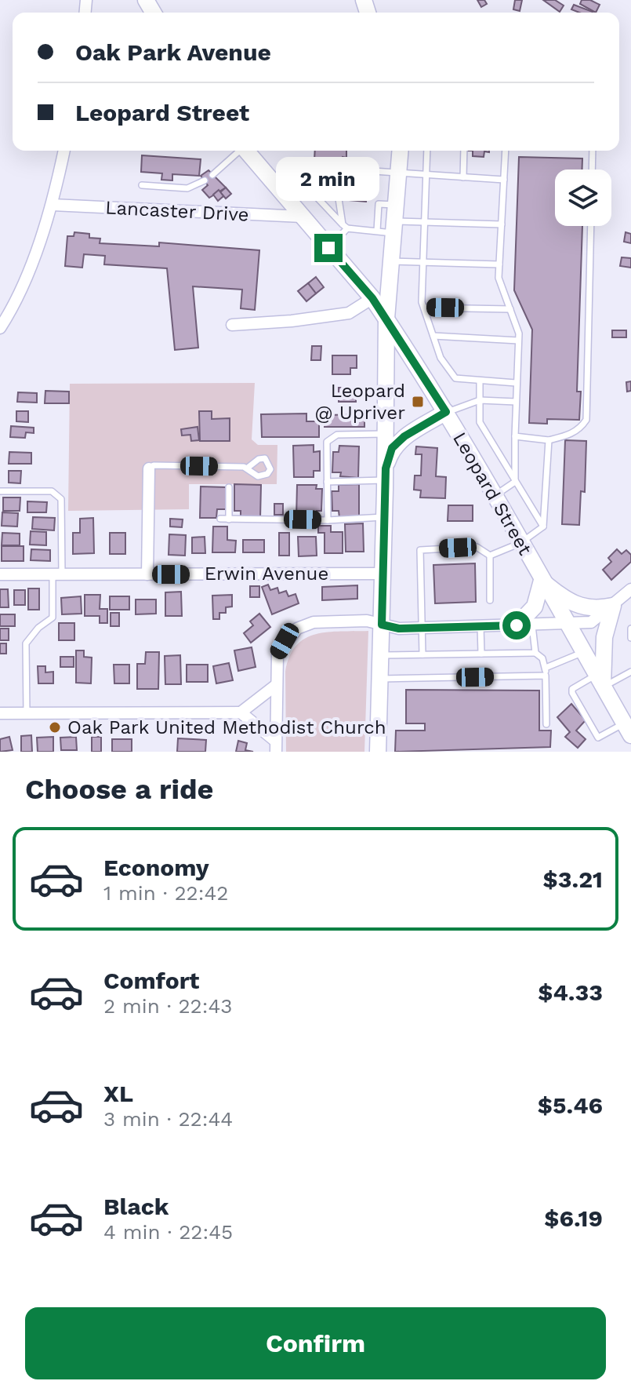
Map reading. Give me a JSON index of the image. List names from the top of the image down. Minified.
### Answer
{"streets":{"main road":["Leopard Street"],"street":["Lancaster Drive","Erwin Avenue"]},"crossings":[["Lancaster Drive","Leopard Street"]],"places":{"transit":["Leopard @ Upriver"],"other":["Oak Park United Methodist Church"]},"page":{"banner":["Oak Park Avenue","Leopard Street"],"bubble":"2 min","heading":"Choose a ride","list":[{"name":"Economy","note":"1 min · 22:42","value":"$3.21"},{"name":"Comfort","note":"2 min · 22:43","value":"$4.33"},{"name":"XL","note":"3 min · 22:44","value":"$5.46"},{"name":"Black","note":"4 min · 22:45","value":"$6.19"}],"buttons":"Confirm"}}
